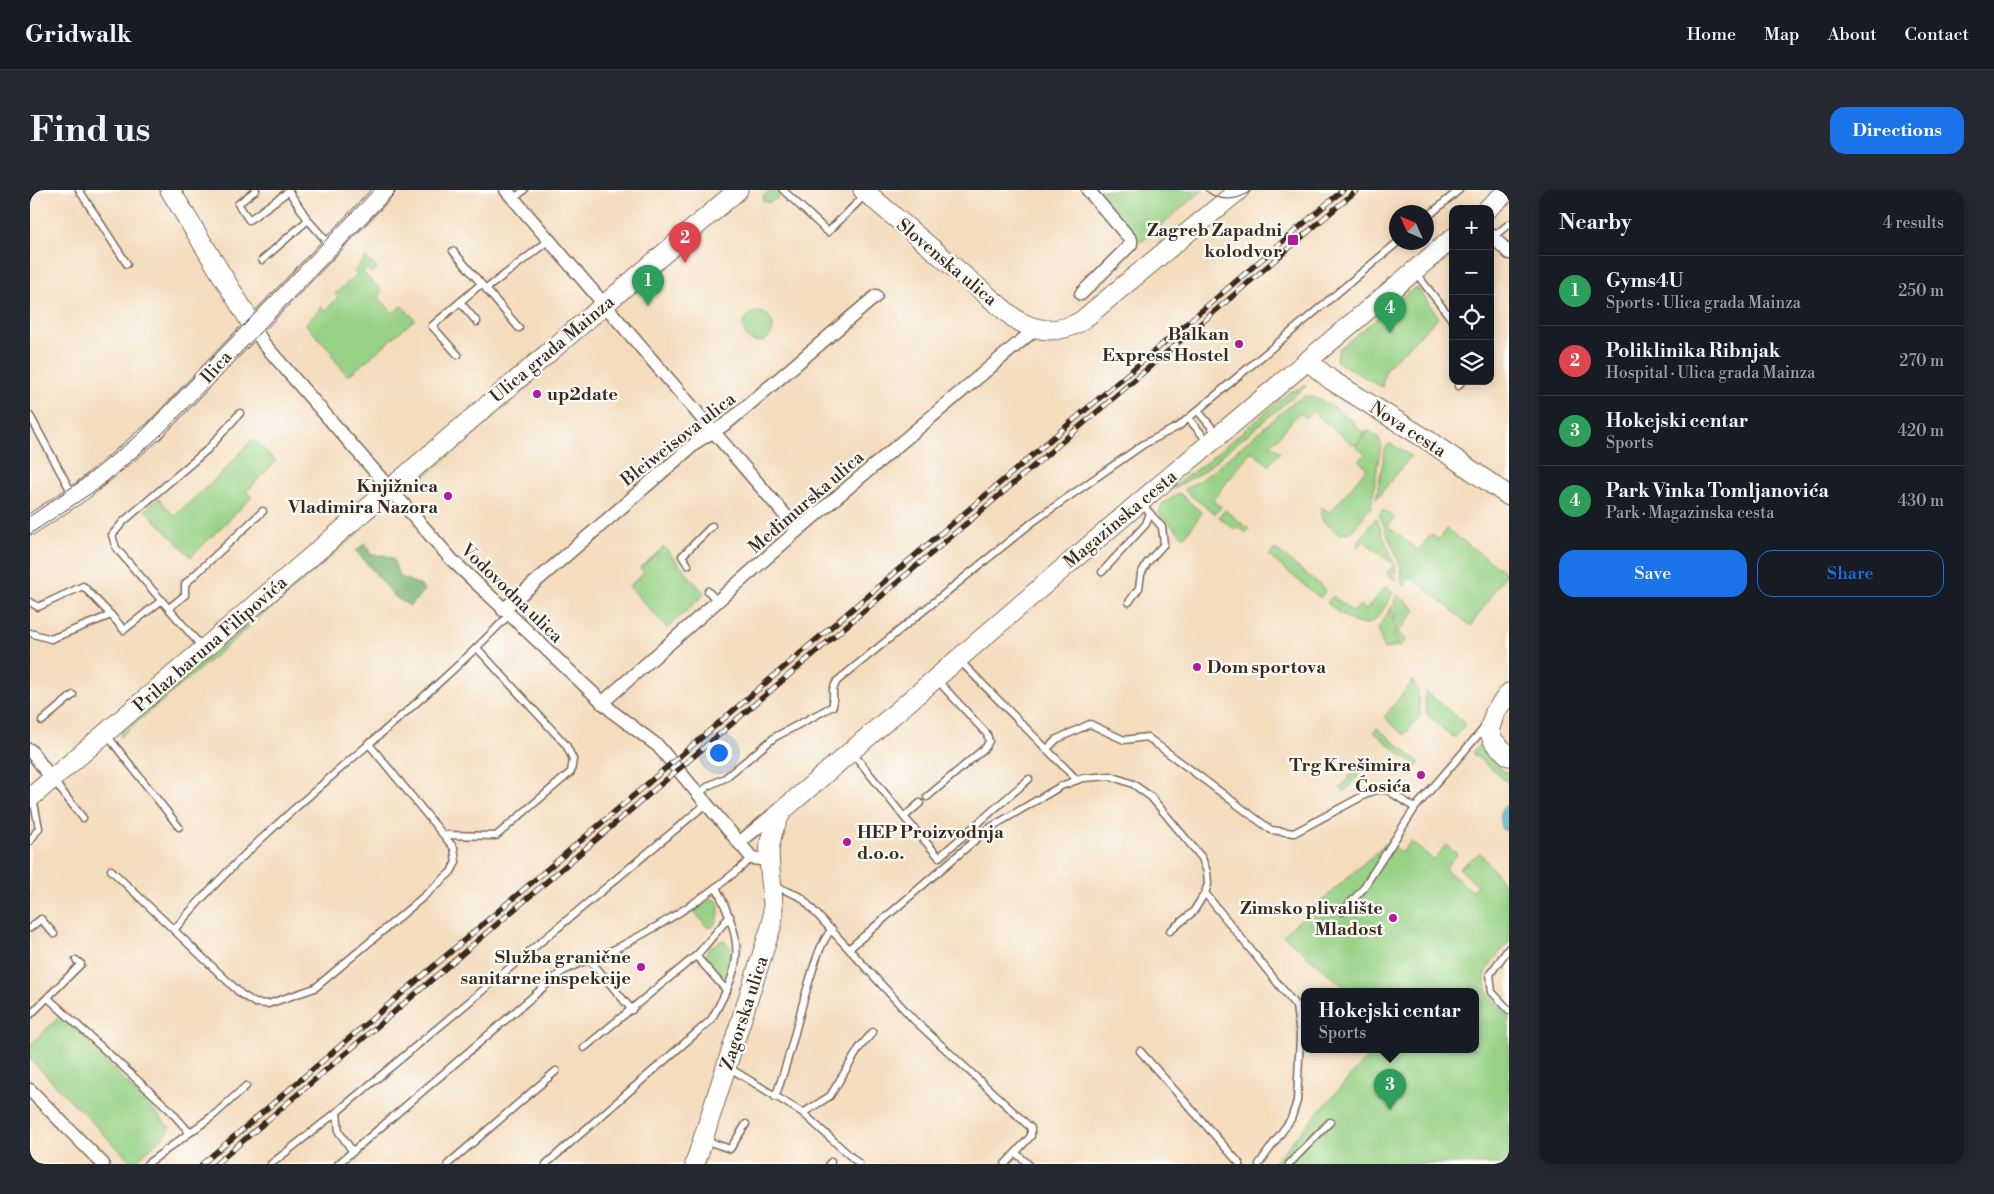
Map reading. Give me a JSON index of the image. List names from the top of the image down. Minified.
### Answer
{"streets":{"main road":["Slovenska ulica","Ulica grada Mainza","Ilica","Nova cesta","Magazinska cesta","Prilaz baruna Filipovića","Zagorska ulica"],"street":["Bleiweisova ulica","Međimurska ulica","Vodovodna ulica"]},"crossings":[["Slovenska ulica","Međimurska ulica"],["Ulica grada Mainza","Vodovodna ulica"],["Ulica grada Mainza","Prilaz baruna Filipovića"],["Ilica","Vodovodna ulica"],["Nova cesta","Magazinska cesta"],["Bleiweisova ulica","Vodovodna ulica"],["Međimurska ulica","Vodovodna ulica"],["Magazinska cesta","Vodovodna ulica"],["Magazinska cesta","Zagorska ulica"],["Vodovodna ulica","Prilaz baruna Filipovića"],["Vodovodna ulica","Zagorska ulica"]],"places":{"transit":["Zagreb Zapadni kolodvor"],"other":["Balkan Express Hostel","up2date","Knjižnica Vladimira Nazora","Dom sportova","Trg Krešimira Ćosića","HEP Proizvodnja d.o.o.","Zimsko plivalište Mladost","Služba granične sanitarne inspekcije"]},"north":"top left","page":{"header":"Gridwalk","nav":["Home","Map","About","Contact"],"buttons":["Directions",["Save","Share"]],"title":"Find us","heading":["Nearby","4 results"],"map_buttons":["+","−"],"pins":["2","1","4","3"],"list":[{"mark":"1","name":"Gyms4U","note":"Sports · Ulica grada Mainza","value":"250 m"},{"mark":"2","name":"Poliklinika Ribnjak","note":"Hospital · Ulica grada Mainza","value":"270 m"},{"mark":"3","name":"Hokejski centar","note":"Sports","value":"420 m"},{"mark":"4","name":"Park Vinka Tomljanovića","note":"Park · Magazinska cesta","value":"430 m"}],"popup":["Hokejski centar","Sports"]}}
